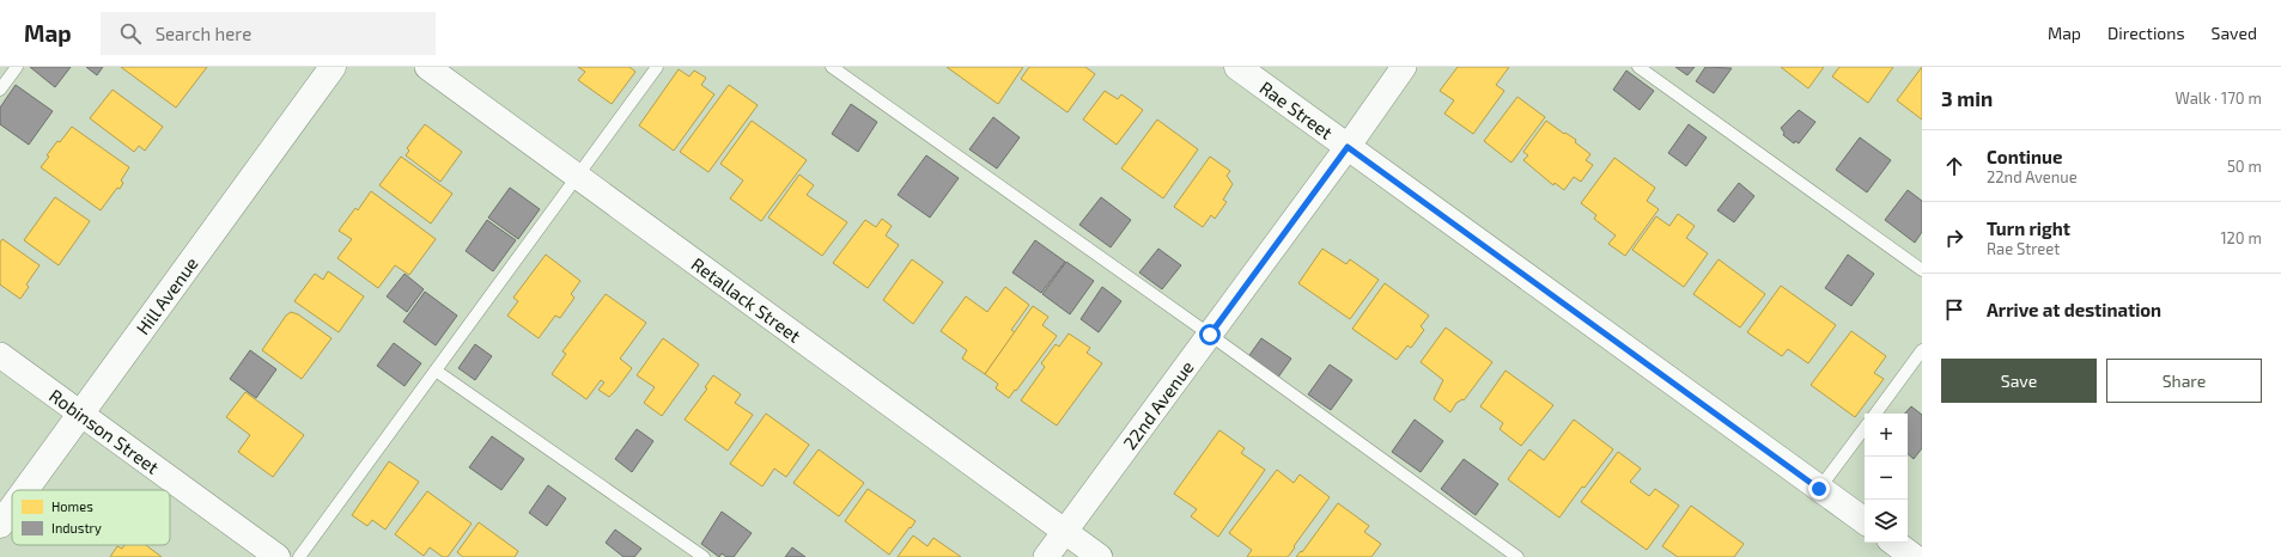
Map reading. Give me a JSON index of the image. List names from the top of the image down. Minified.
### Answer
{"streets":{"street":["Rae Street","Hill Avenue","Retallack Street","22nd Avenue","Robinson Street"]},"crossings":[["Rae Street","22nd Avenue"],["Hill Avenue","Robinson Street"],["Retallack Street","22nd Avenue"]],"legend":["Homes","Industry"],"page":{"header":"Map","search":"Search here","nav":["Map","Directions","Saved"],"heading":["3 min","Walk · 170 m"],"list":[["Continue","22nd Avenue","50 m"],["Turn right","Rae Street","120 m"],"Arrive at destination"],"buttons":["Save","Share"],"map_buttons":["+","−"]}}
